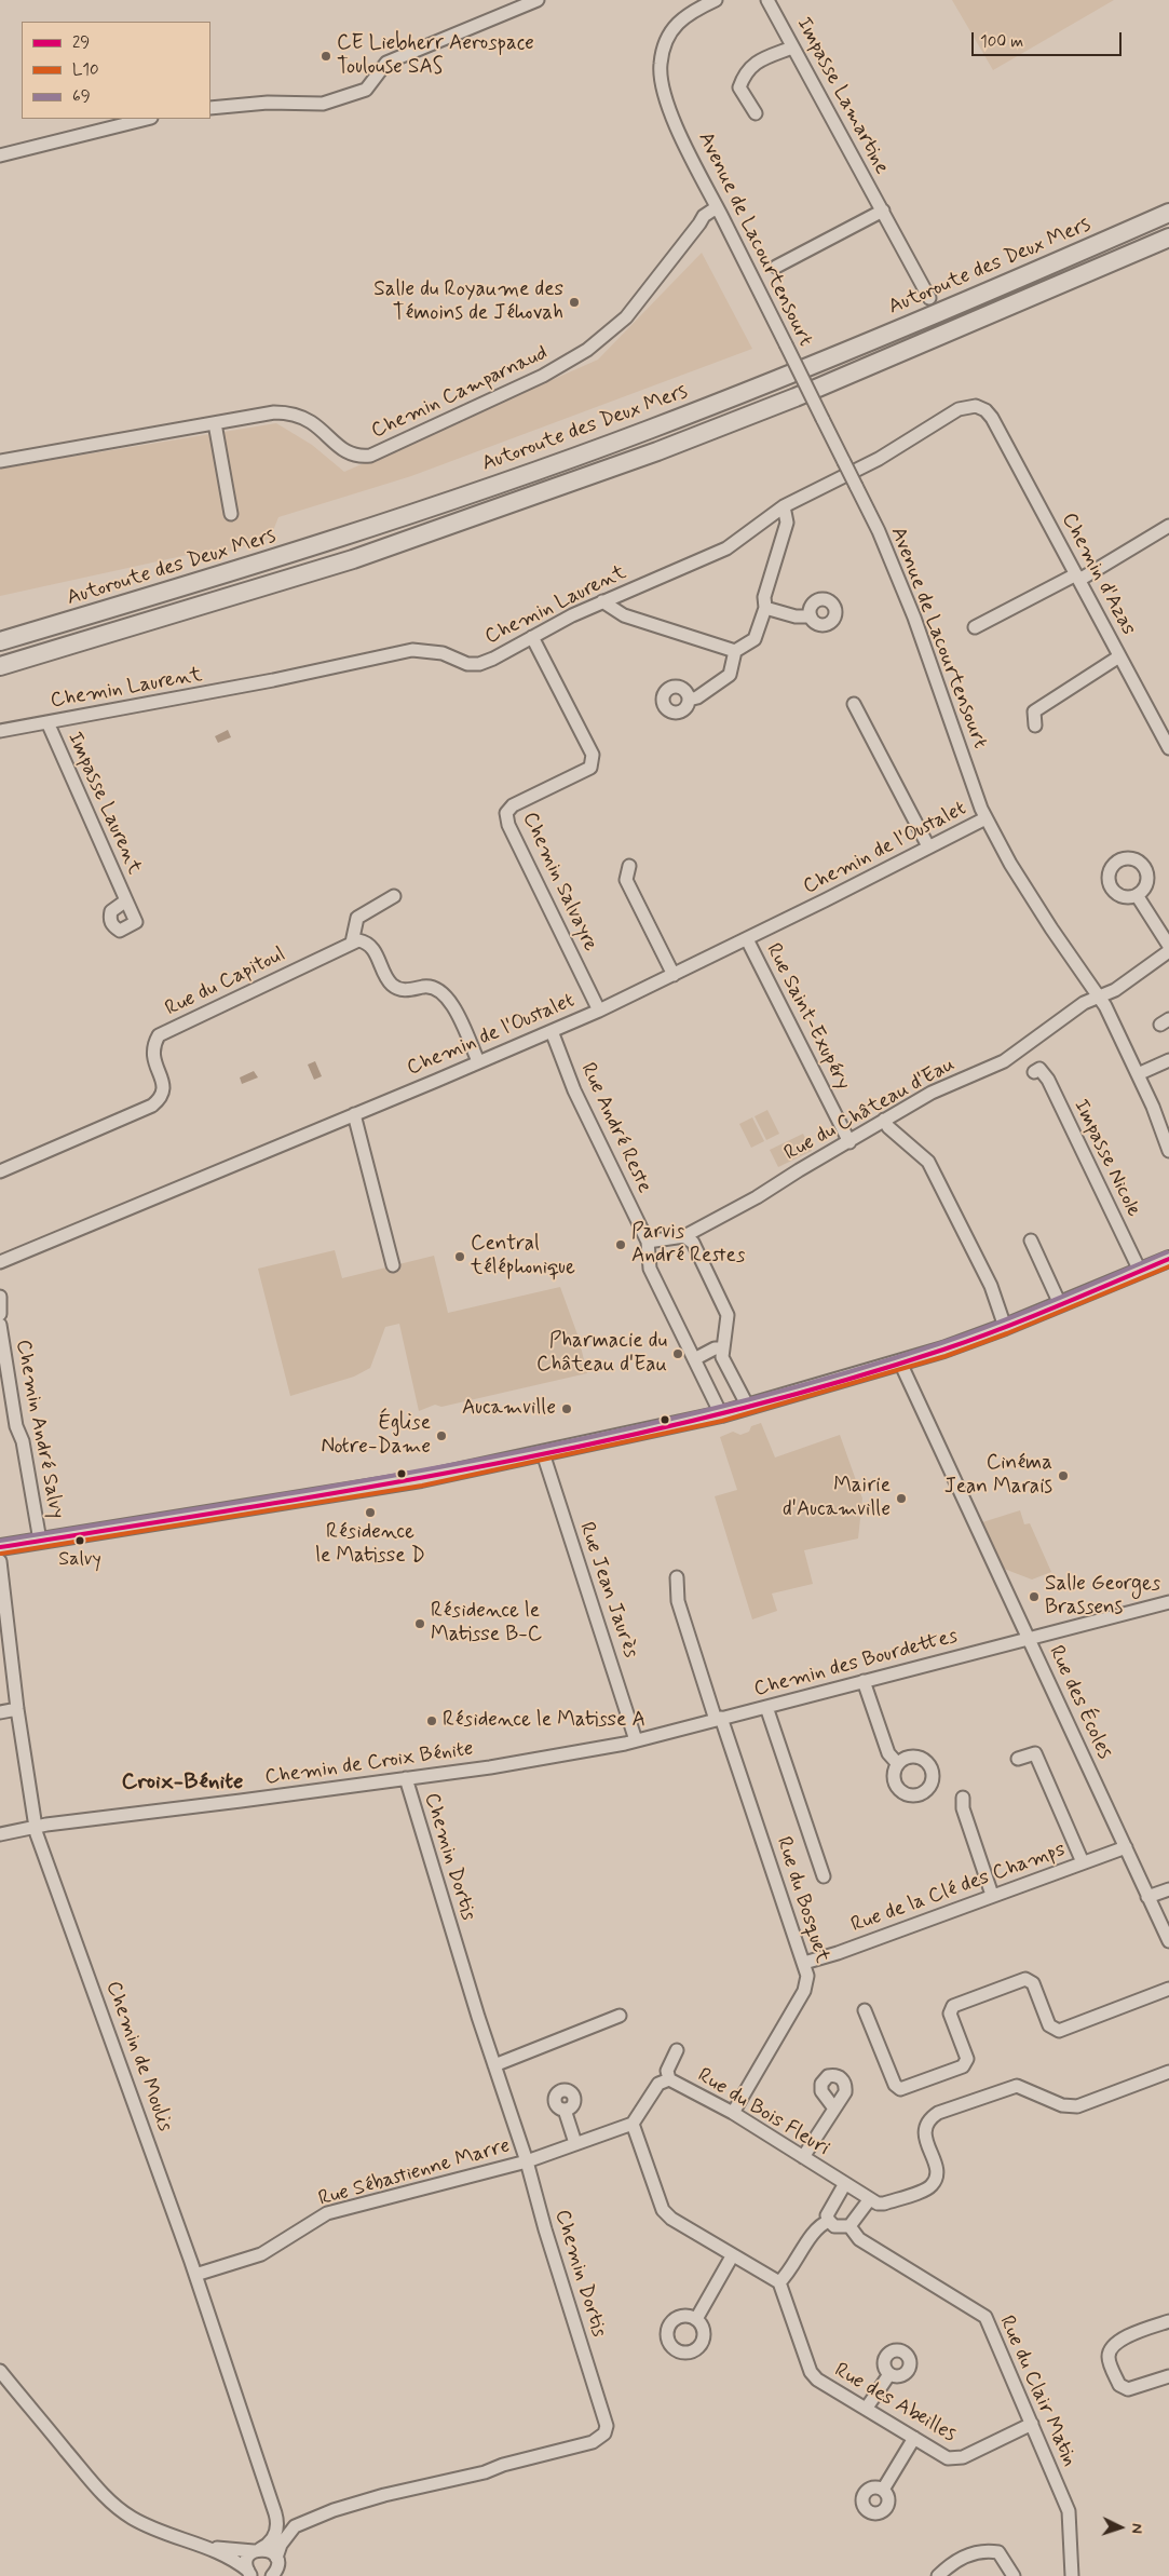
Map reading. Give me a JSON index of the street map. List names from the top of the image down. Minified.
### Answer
{"streets":{"highway":["Autoroute des Deux Mers"],"street":["Impasse Lamartine","Avenue de Lacourtensourt","Chemin Camparnaud","Chemin d'Azas","Chemin Laurent","Impasse Laurent","Chemin de l'Oustalet","Chemin Salvayre","Rue du Capitoul","Rue Saint-Exupéry","Rue du Château d'Eau","Rue André Reste","Impasse Nicole","Chemin André Salvy","Rue Jean Jaurès","Chemin des Bourdettes","Rue des Écoles","Chemin de Croix Bénite","Chemin Dortis","Rue de la Clé des Champs","Rue du Bosquet","Chemin de Moulis","Rue du Bois Fleuri","Rue Sébastienne Marre","Rue du Clair Matin","Rue des Abeilles"]},"crossings":[["Avenue de Lacourtensourt","Chemin Camparnaud"],["Avenue de Lacourtensourt","Chemin de l'Oustalet"],["Avenue de Lacourtensourt","Rue du Château d'Eau"],["Chemin d'Azas","Chemin Laurent"],["Chemin Laurent","Impasse Laurent"],["Chemin Laurent","Chemin Salvayre"],["Chemin de l'Oustalet","Chemin Salvayre"],["Chemin de l'Oustalet","Rue Saint-Exupéry"],["Chemin de l'Oustalet","Rue André Reste"],["Rue Saint-Exupéry","Rue du Château d'Eau"],["Rue du Château d'Eau","Rue André Reste"],["Rue Jean Jaurès","Chemin des Bourdettes"],["Chemin des Bourdettes","Rue des Écoles"],["Chemin des Bourdettes","Chemin de Croix Bénite"],["Chemin des Bourdettes","Rue du Bosquet"],["Rue des Écoles","Rue de la Clé des Champs"],["Chemin de Croix Bénite","Chemin Dortis"],["Chemin de Croix Bénite","Chemin de Moulis"],["Chemin Dortis","Rue Sébastienne Marre"],["Rue de la Clé des Champs","Rue du Bosquet"],["Rue du Bosquet","Rue du Bois Fleuri"],["Chemin de Moulis","Rue Sébastienne Marre"],["Rue du Clair Matin","Rue des Abeilles"]],"districts":["Croix-Bénite"],"places":["CE Liebherr Aerospace Toulouse SAS","Salle du Royaume des Témoins de Jéhovah","Parvis André Restes","Central téléphonique","Pharmacie du Château d'Eau","Aucamville","Église Notre-Dame","Cinéma Jean Marais","Mairie d'Aucamville","Résidence le Matisse D","Salvy","Salle Georges Brassens","Résidence le Matisse B-C","Résidence le Matisse A"],"lines":["transit line 69","transit line 29","transit line L10"],"legend":["29","L10","69"],"scale_bar":"100 m","north":"right"}
